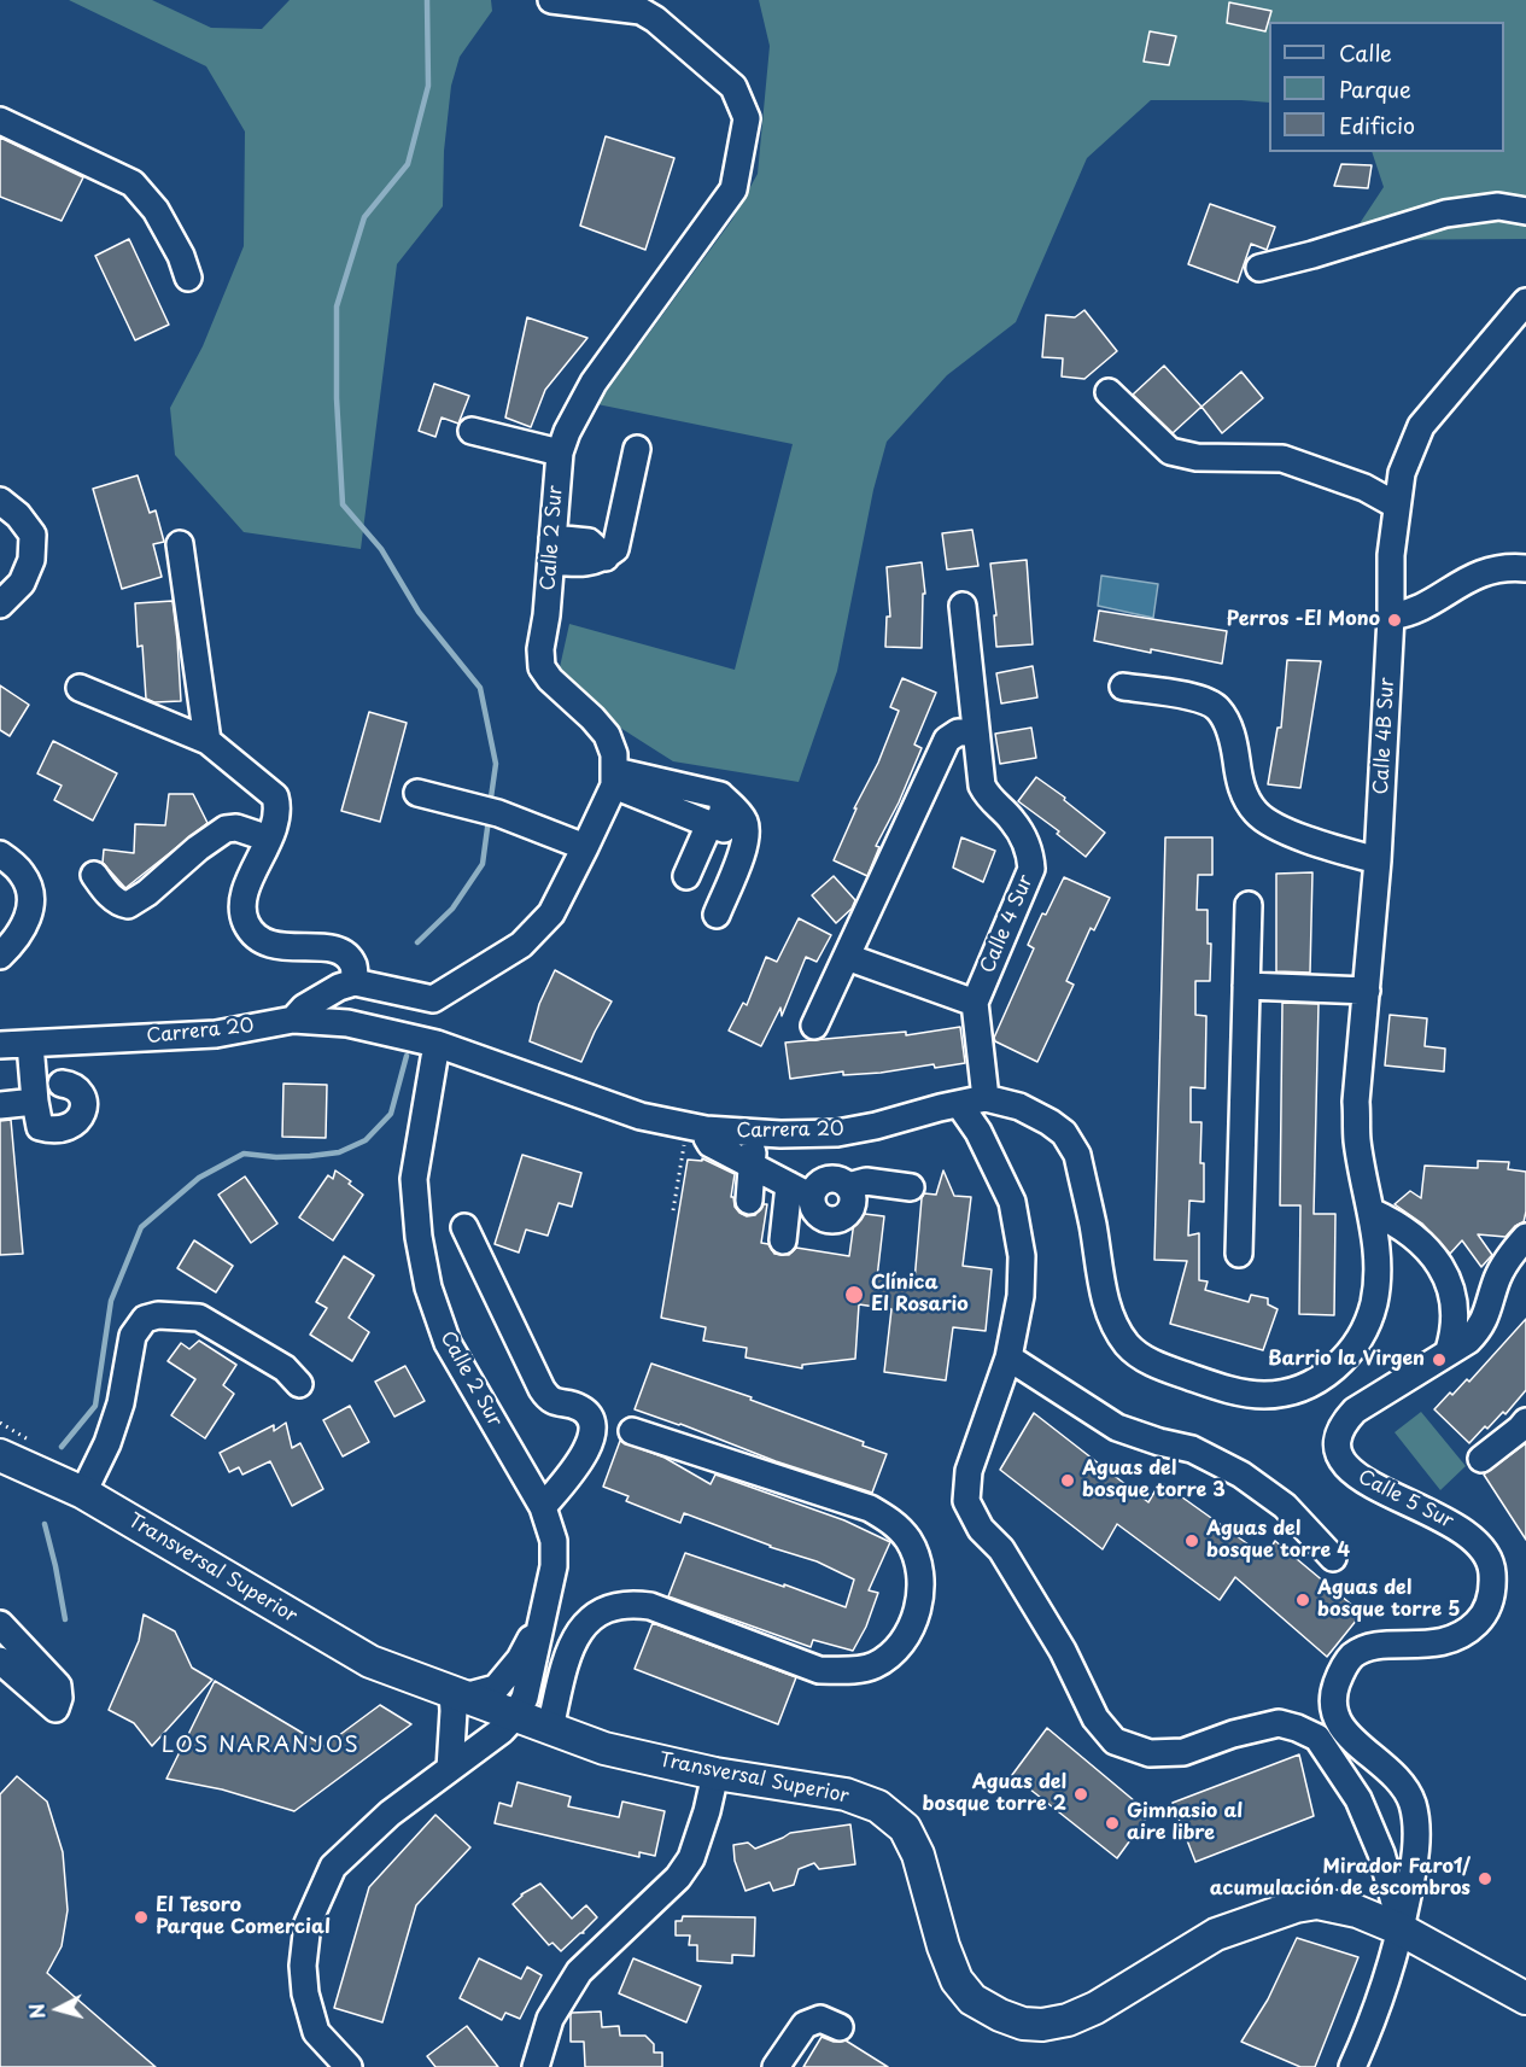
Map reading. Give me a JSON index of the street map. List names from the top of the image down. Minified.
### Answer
{"streets":{"main road":["Transversal Superior"],"street":["Calle 2 Sur","Calle 4B Sur","Calle 4 Sur","Carrera 20","Calle 5 Sur"]},"crossings":[["Calle 2 Sur","Carrera 20"],["Calle 2 Sur","Transversal Superior"],["Calle 4B Sur","Carrera 20"],["Calle 4 Sur","Carrera 20"],["Calle 5 Sur","Transversal Superior"]],"districts":["LOS NARANJOS"],"places":["Perros -El Mono","Clínica El Rosario","Barrio la Virgen","Aguas del bosque torre 3","Aguas del bosque torre 4","Aguas del bosque torre 5","Aguas del bosque torre 2","Gimnasio al aire libre","Mirador Faro1/ acumulación de escombros","El Tesoro Parque Comercial"],"legend":["Calle","Parque","Edificio"],"north":"left"}
